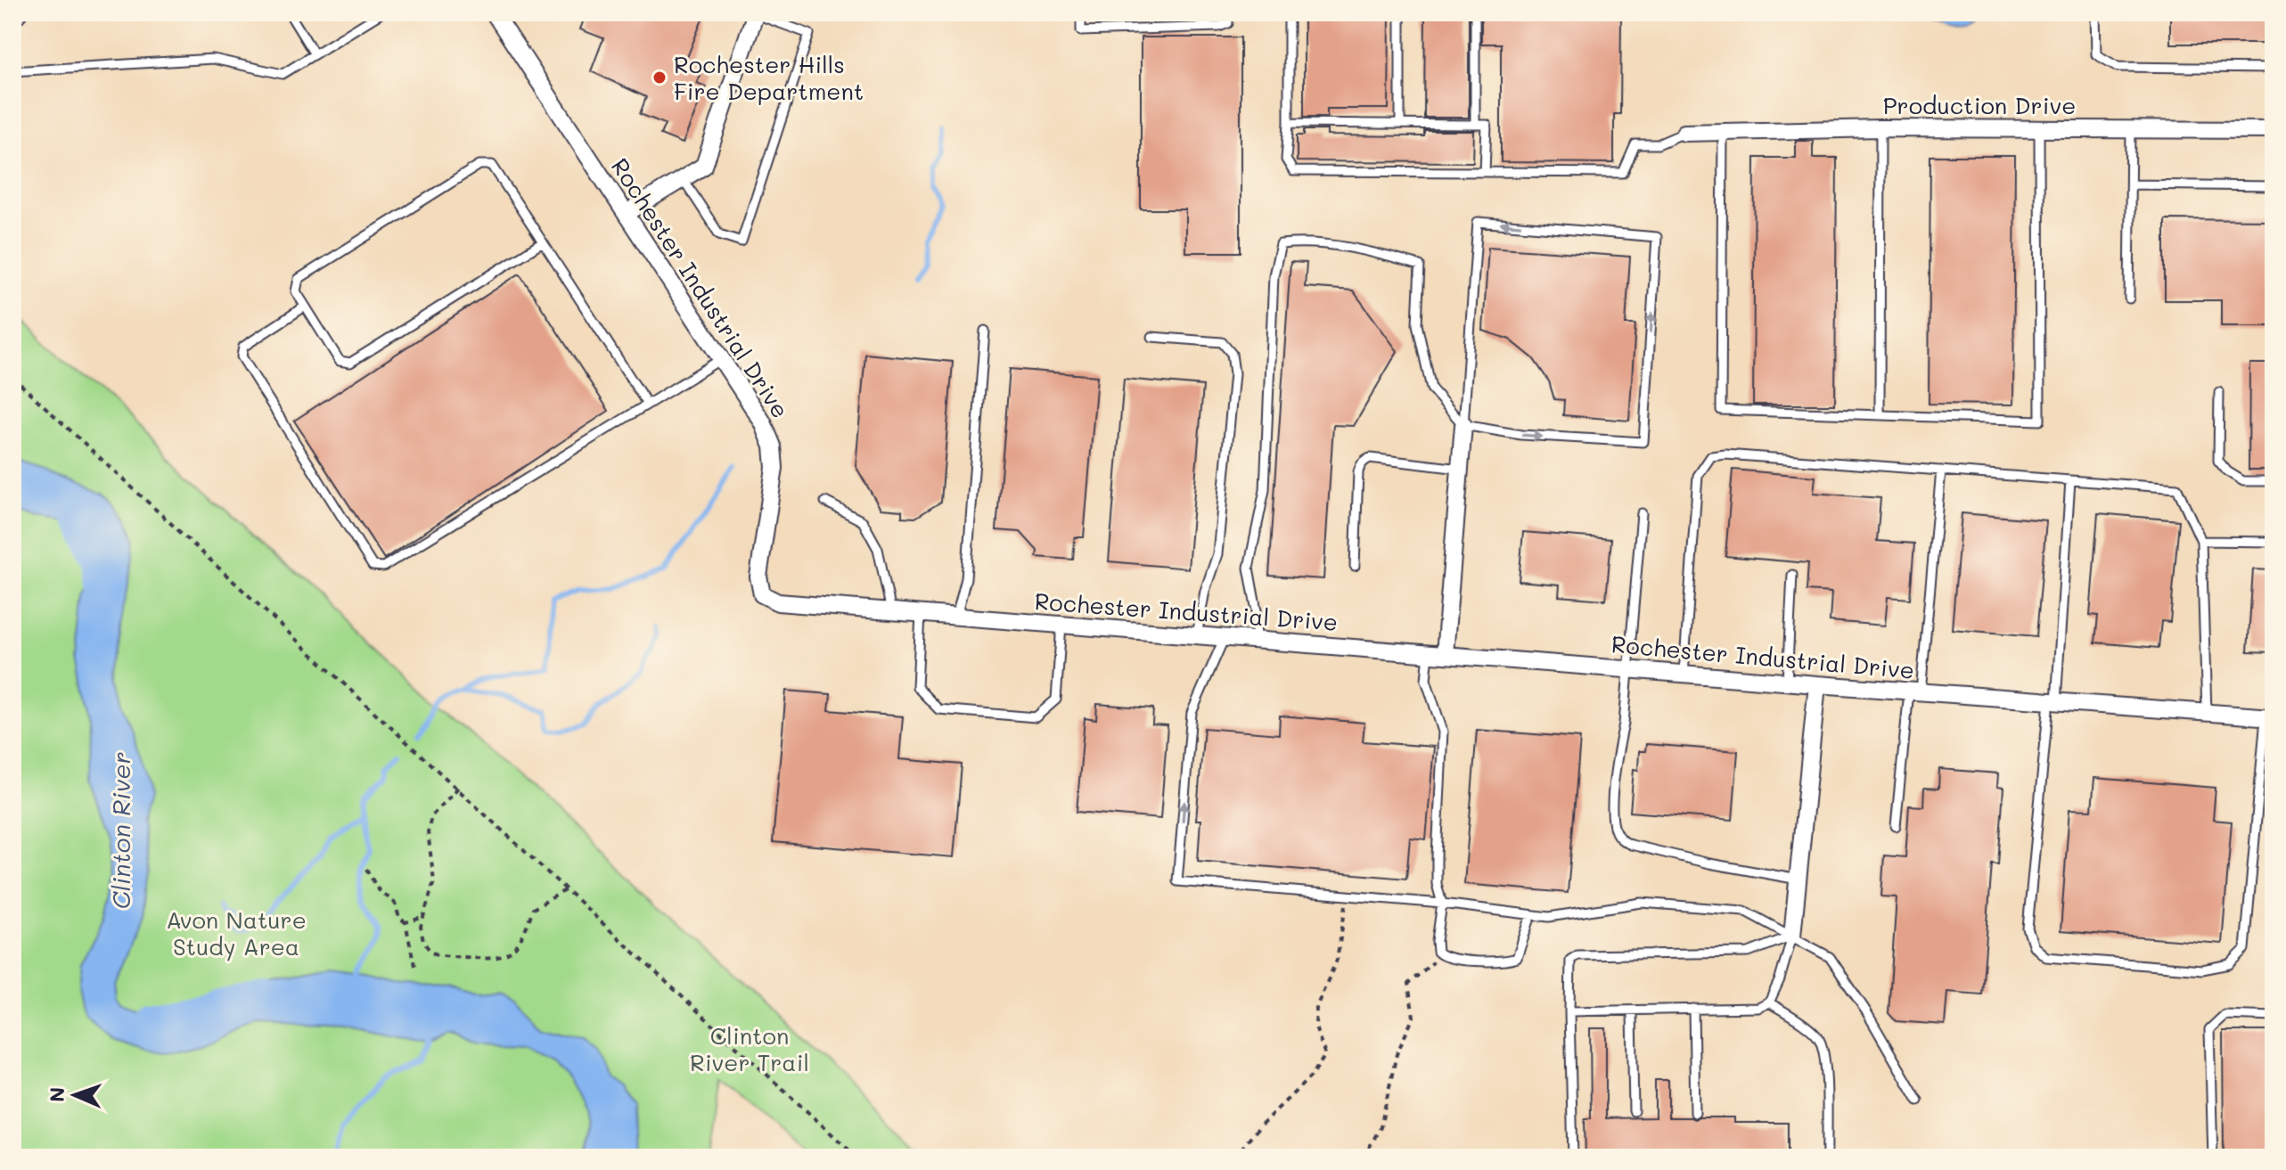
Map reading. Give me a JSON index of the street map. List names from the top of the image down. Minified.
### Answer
{"streets":{"street":["Production Drive","Rochester Industrial Drive"]},"water":["Clinton River"],"parks":["Avon Nature Study Area","Clinton River Trail"],"places":["Rochester Hills Fire Department"],"north":"left"}
